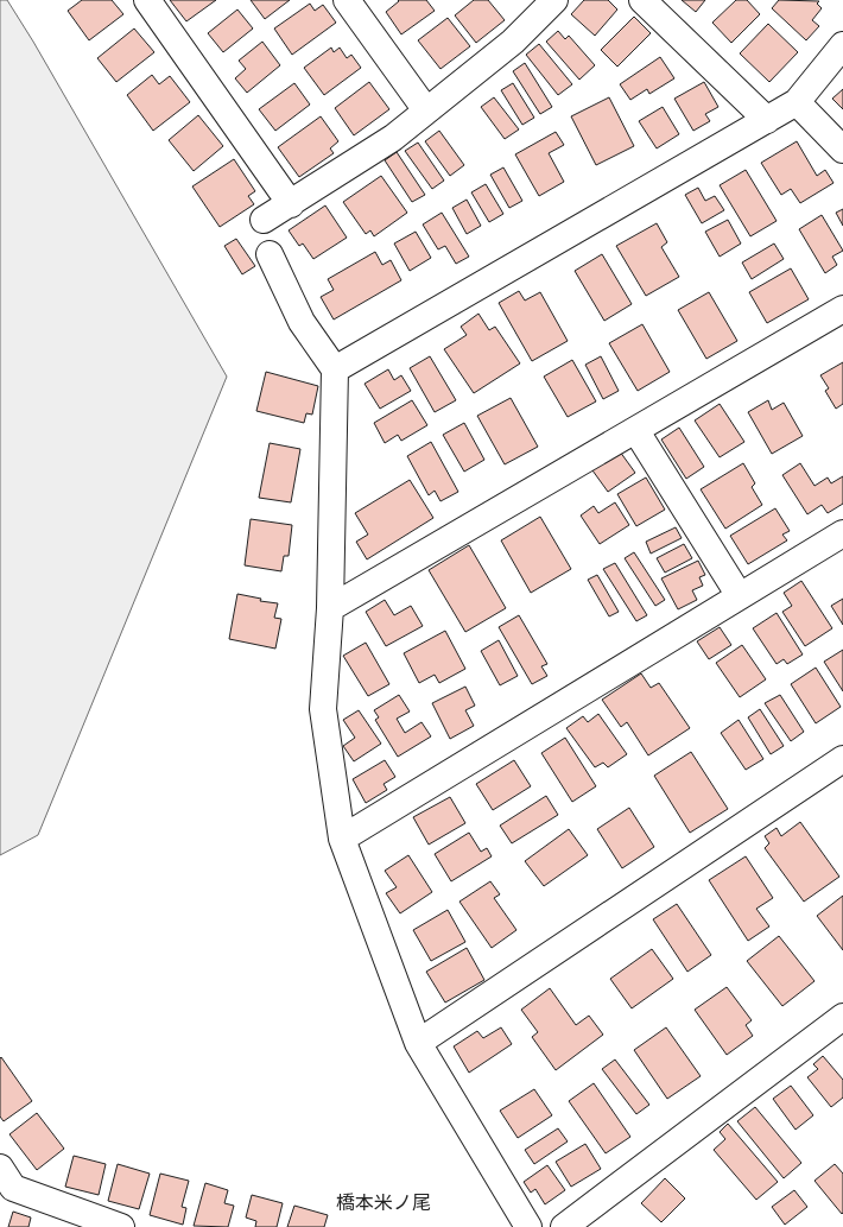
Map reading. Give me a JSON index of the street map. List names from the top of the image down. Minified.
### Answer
{"districts":["橋本米ノ尾"]}
